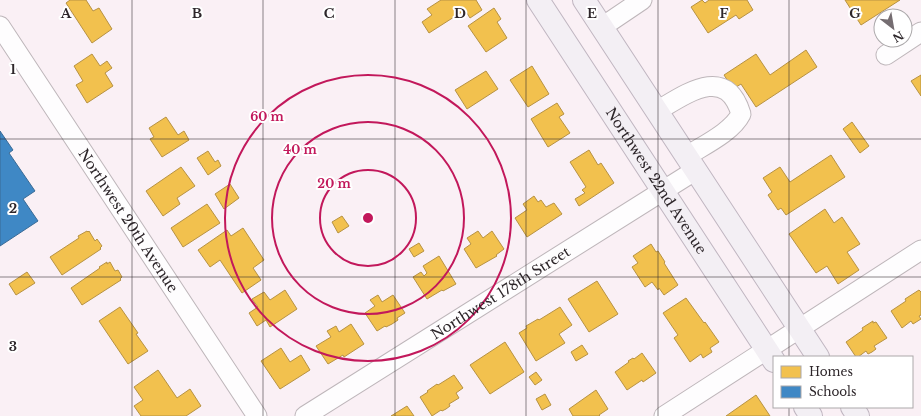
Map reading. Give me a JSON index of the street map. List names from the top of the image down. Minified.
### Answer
{"streets":{"main road":["Northwest 22nd Avenue"],"street":["Northwest 20th Avenue","Northwest 178th Street"]},"crossings":[["Northwest 22nd Avenue","Northwest 178th Street"]],"legend":["Homes","Schools"],"north":"bottom right","grid":{"columns":["A","B","C","D","E","F","G"],"rows":["1","2","3"]},"rings":["60 m","40 m","20 m"]}
